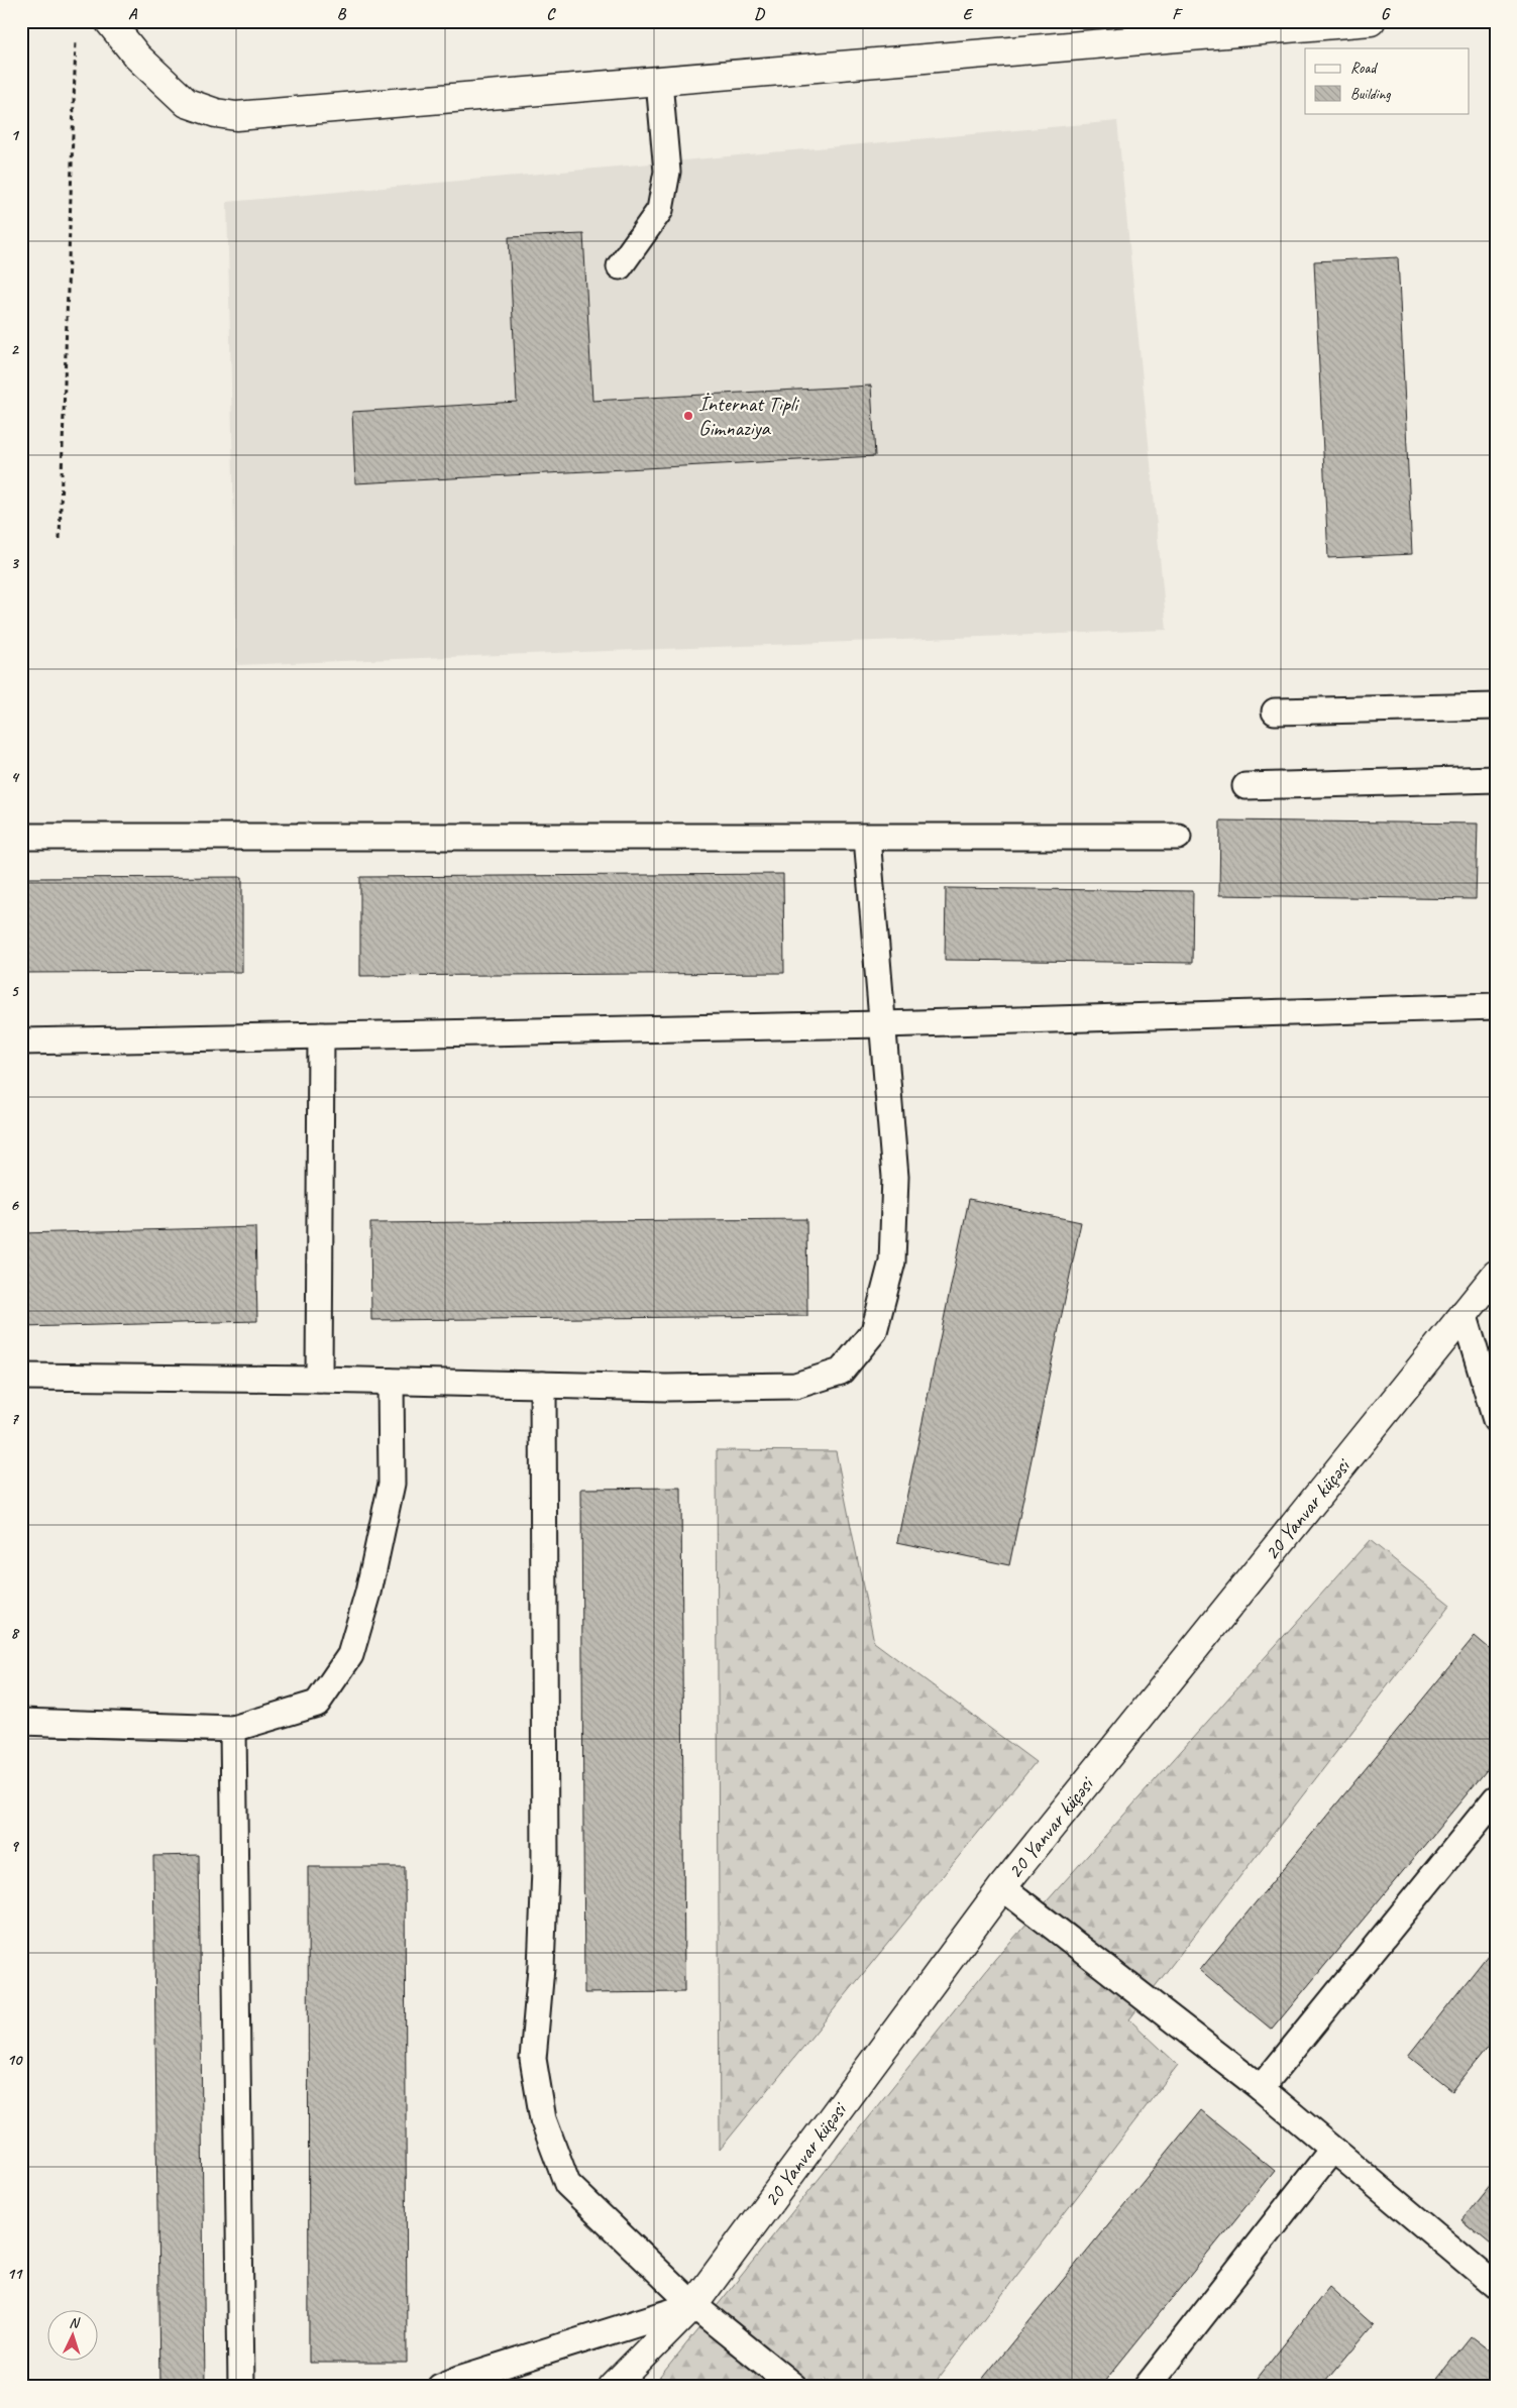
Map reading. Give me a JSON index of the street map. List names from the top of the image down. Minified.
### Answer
{"streets":{"street":["20 Yanvar küçəsi"]},"places":["İnternat Tipli Gimnaziya"],"legend":["Road","Building"],"north":"top","grid":{"columns":["A","B","C","D","E","F","G"],"rows":["1","2","3","4","5","6","7","8","9","10","11"]}}
